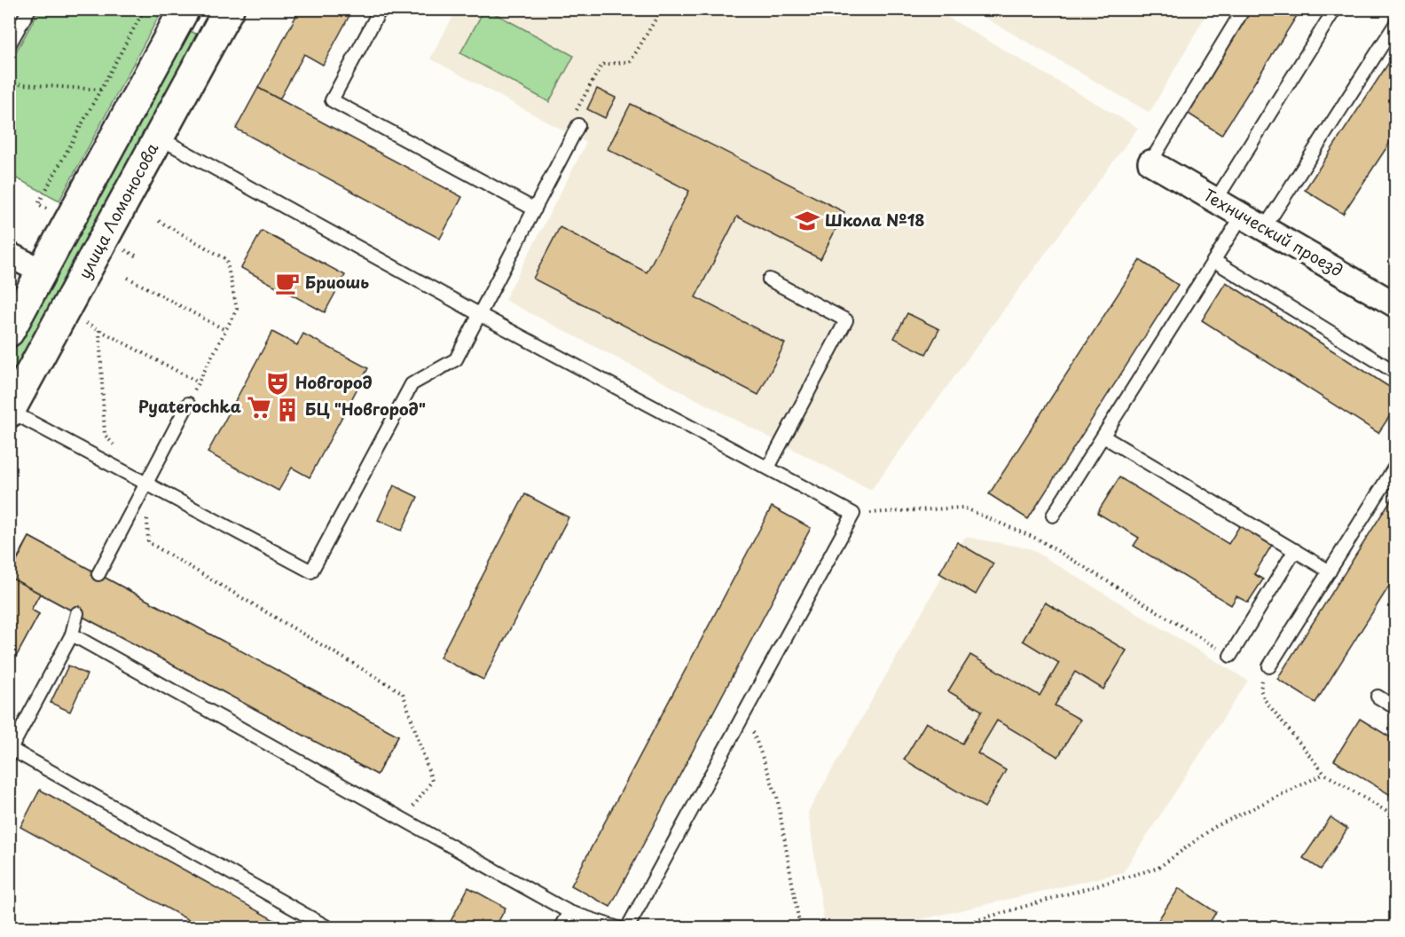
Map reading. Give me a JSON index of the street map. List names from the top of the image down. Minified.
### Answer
{"streets":{"main road":["улица Ломоносова"],"street":["Технический проезд"]},"places":{"school or university":["Школа №18"],"cafe":["Бриошь"],"theatre":["Новгород"],"supermarket":["Pyaterochka"],"building":["БЦ \"Новгород\""]}}
